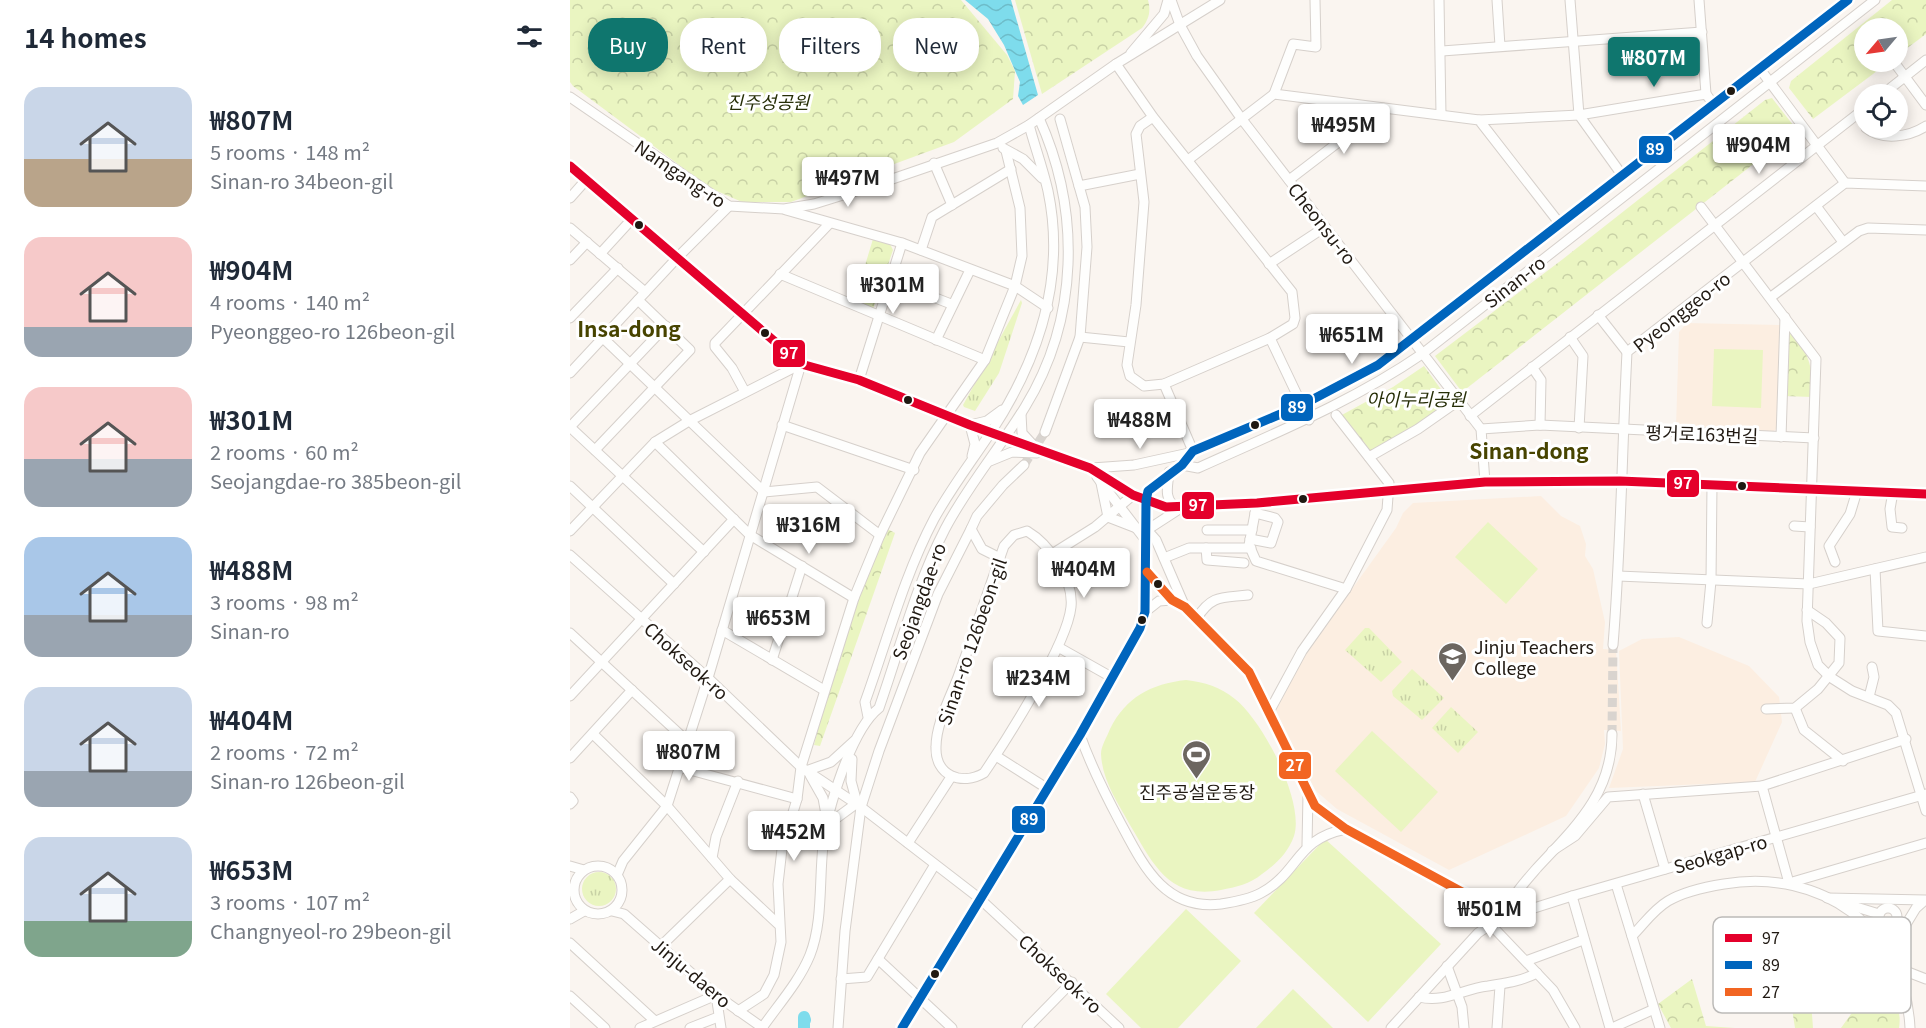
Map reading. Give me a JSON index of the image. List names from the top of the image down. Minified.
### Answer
{"streets":{"street":["Namgang-ro","Cheonsu-ro","Sinan-ro","Pyeonggeo-ro","평거로163번길","Seojangdae-ro","Sinan-ro 126beon-gil","Chokseok-ro","Seokgap-ro","Jinju-daero"]},"crossings":[["Namgang-ro","Cheonsu-ro"],["Namgang-ro","Seojangdae-ro"],["Cheonsu-ro","Sinan-ro"],["Cheonsu-ro","평거로163번길"],["Pyeonggeo-ro","평거로163번길"],["Seojangdae-ro","Chokseok-ro"],["Seojangdae-ro","Jinju-daero"]],"districts":["Insa-dong","Sinan-dong"],"parks":["진주성공원","아이누리공원"],"places":{"school or university":["Jinju Teachers College"],"sports":["진주공설운동장"]},"lines":["transit line 89","transit line 97","transit line 27"],"legend":["97","89","27"],"north":"bottom left","page":{"heading":"14 homes","chip":["Buy","Rent","Filters","New"],"price":["₩807M","₩495M","₩904M","₩497M","₩301M","₩651M","₩488M","₩316M","₩404M","₩653M","₩234M","₩807M","₩452M","₩501M"],"list":[{"name":"₩807M","note":"5 rooms · 148 m² · Sinan-ro 34beon-gil"},{"name":"₩904M","note":"4 rooms · 140 m² · Pyeonggeo-ro 126beon-gil"},{"name":"₩301M","note":"2 rooms · 60 m² · Seojangdae-ro 385beon-gil"},{"name":"₩488M","note":"3 rooms · 98 m² · Sinan-ro"},{"name":"₩404M","note":"2 rooms · 72 m² · Sinan-ro 126beon-gil"},{"name":"₩653M","note":"3 rooms · 107 m² · Changnyeol-ro 29beon-gil"}]}}
